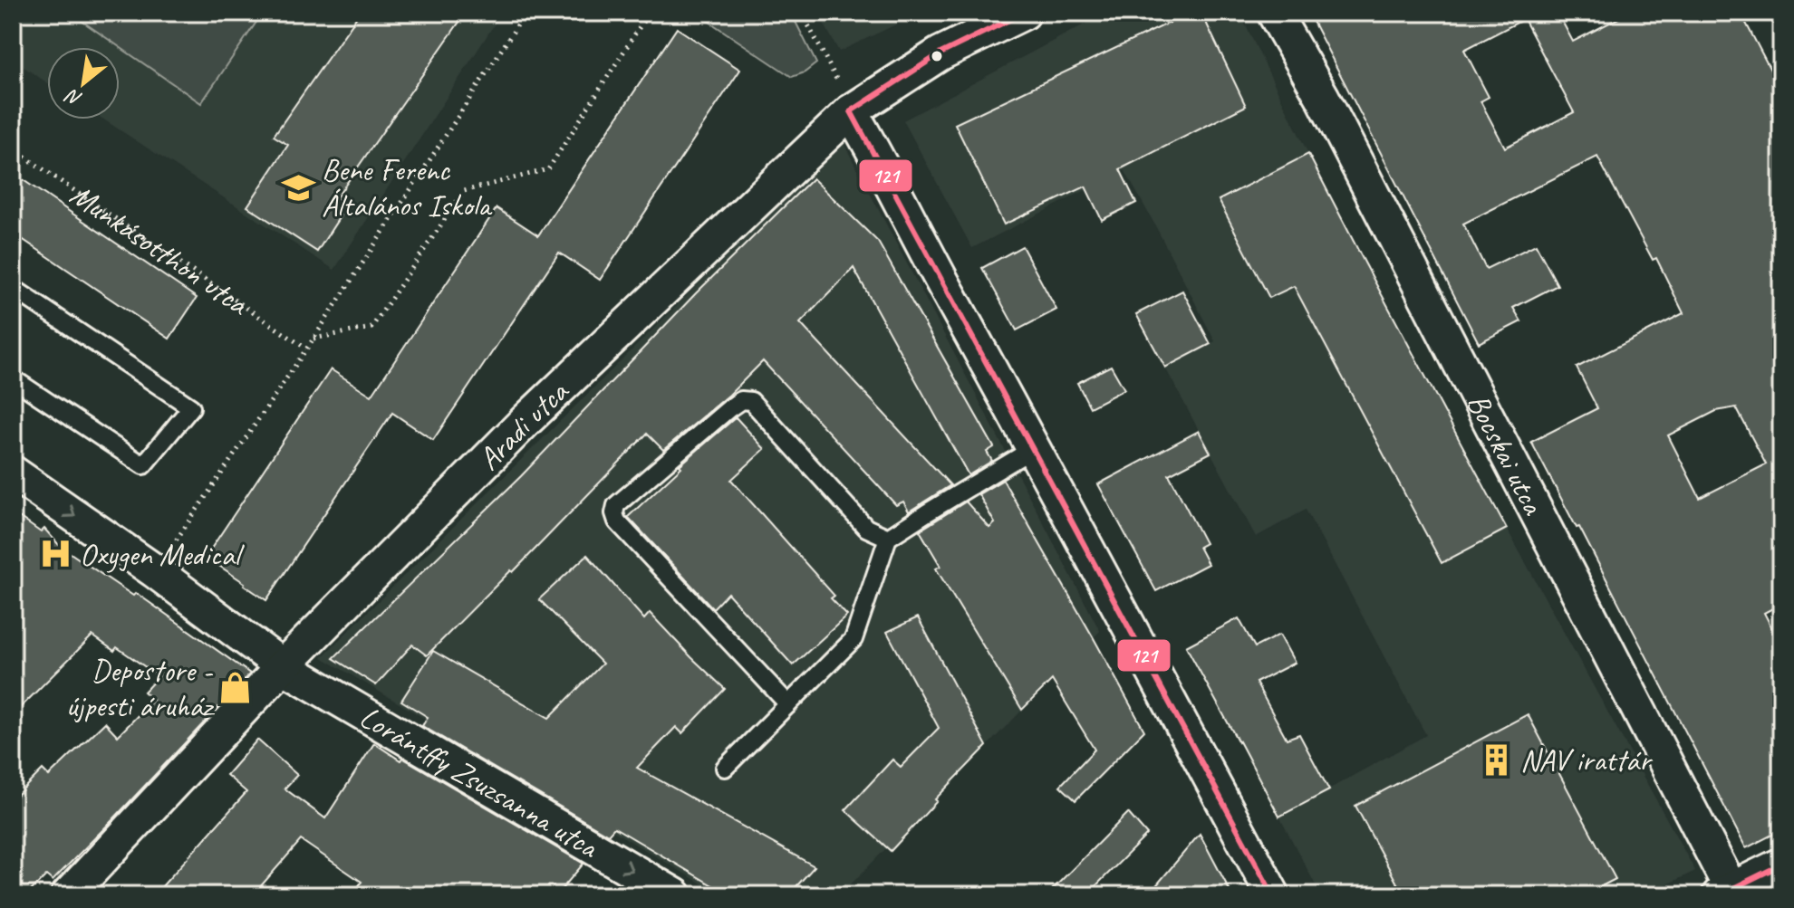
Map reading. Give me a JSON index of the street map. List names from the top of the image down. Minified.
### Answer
{"streets":{"street":["Aradi utca","Bocskai utca","Lorántffy Zsuzsanna utca"],"path":["Munkásotthon utca"]},"crossings":[["Aradi utca","Lorántffy Zsuzsanna utca"]],"one_way":["Lorántffy Zsuzsanna utca"],"places":{"school or university":["Bene Ferenc Általános Iskola"],"hospital":["Oxygen Medical"],"shop":["Depostore - újpesti áruház"],"building":["NAV irattár"]},"lines":["transit line 121"],"north":"bottom left"}
